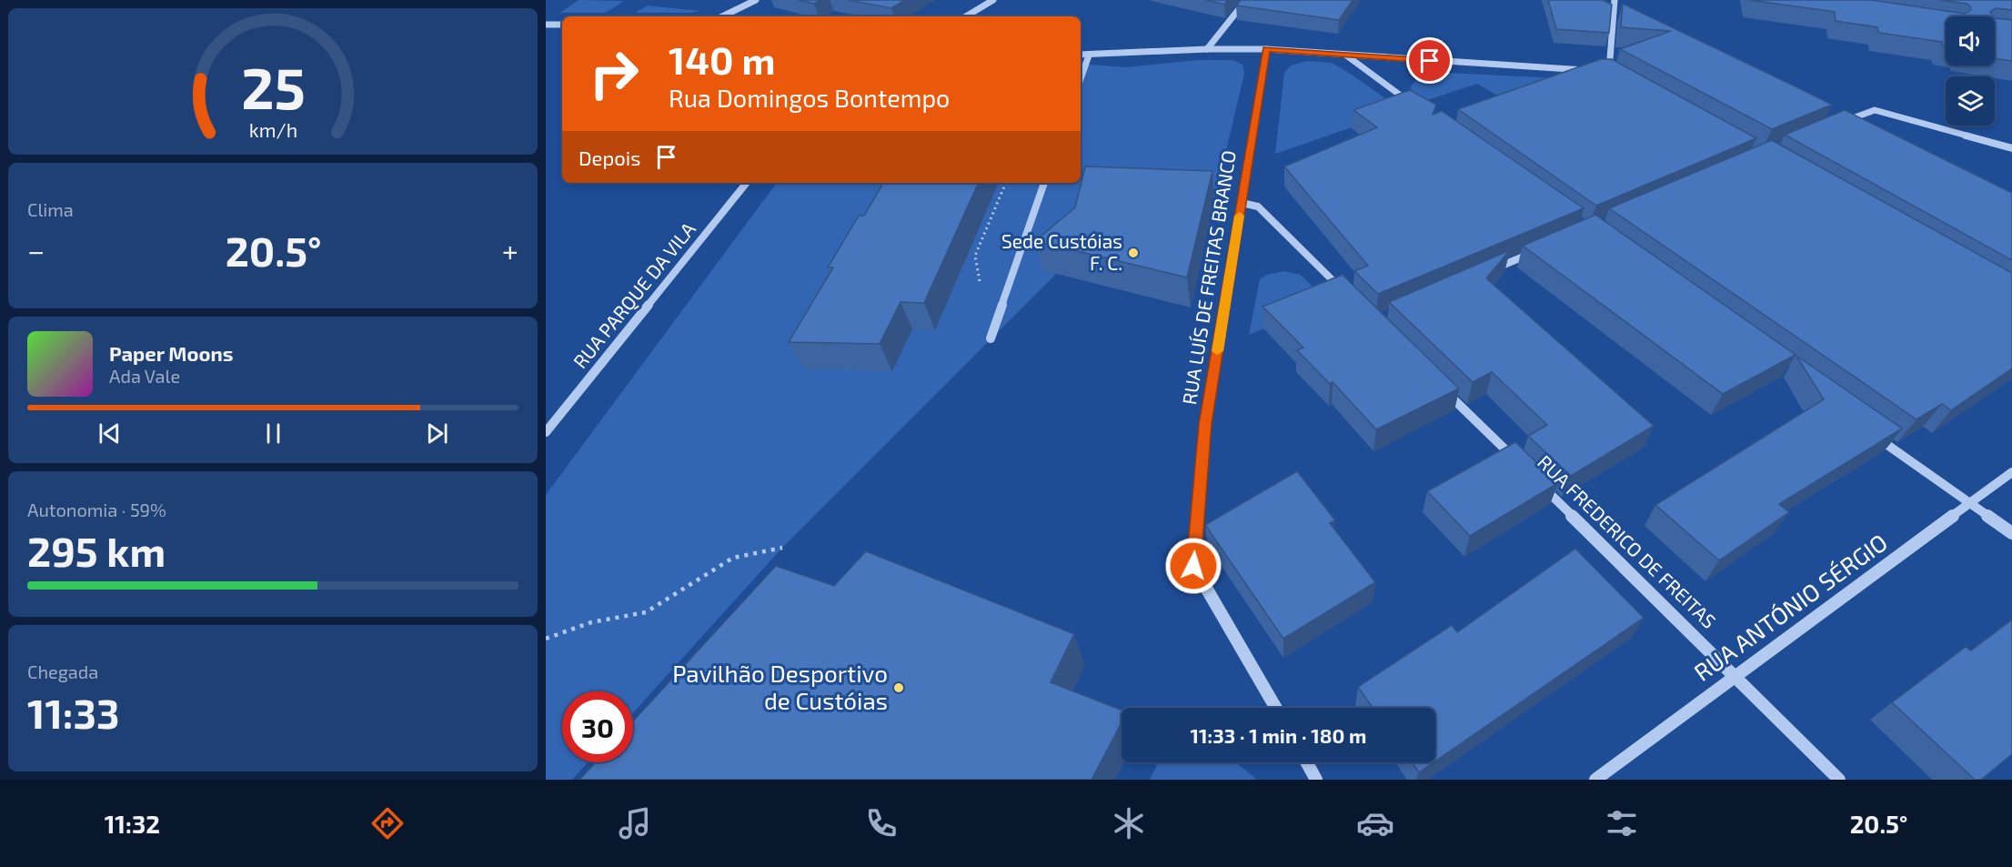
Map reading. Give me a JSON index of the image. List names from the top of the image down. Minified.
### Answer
{"streets":{"street":["RUA LUÍS DE FREITAS BRANCO","RUA PARQUE DA VILA","RUA FREDERICO DE FREITAS","RUA ANTÓNIO SÉRGIO"]},"crossings":[["RUA FREDERICO DE FREITAS","RUA ANTÓNIO SÉRGIO"]],"places":["Sede Custóias F. C.","Pavilhão Desportivo de Custóias"],"page":{"turn":["140 m","Rua Domingos Bontempo"],"then":"Depois","tile":["Clima",["Autonomia · 59%","295 km"],["Chegada","11:33"]],"heat":["−","20.5°","+"],"song":["Paper Moons","Ada Vale"],"limit":"30","trip":"11:33 · 1 min · 180 m","tabs":["11:32","20.5°"],"gauge":["25","km/h"]}}
